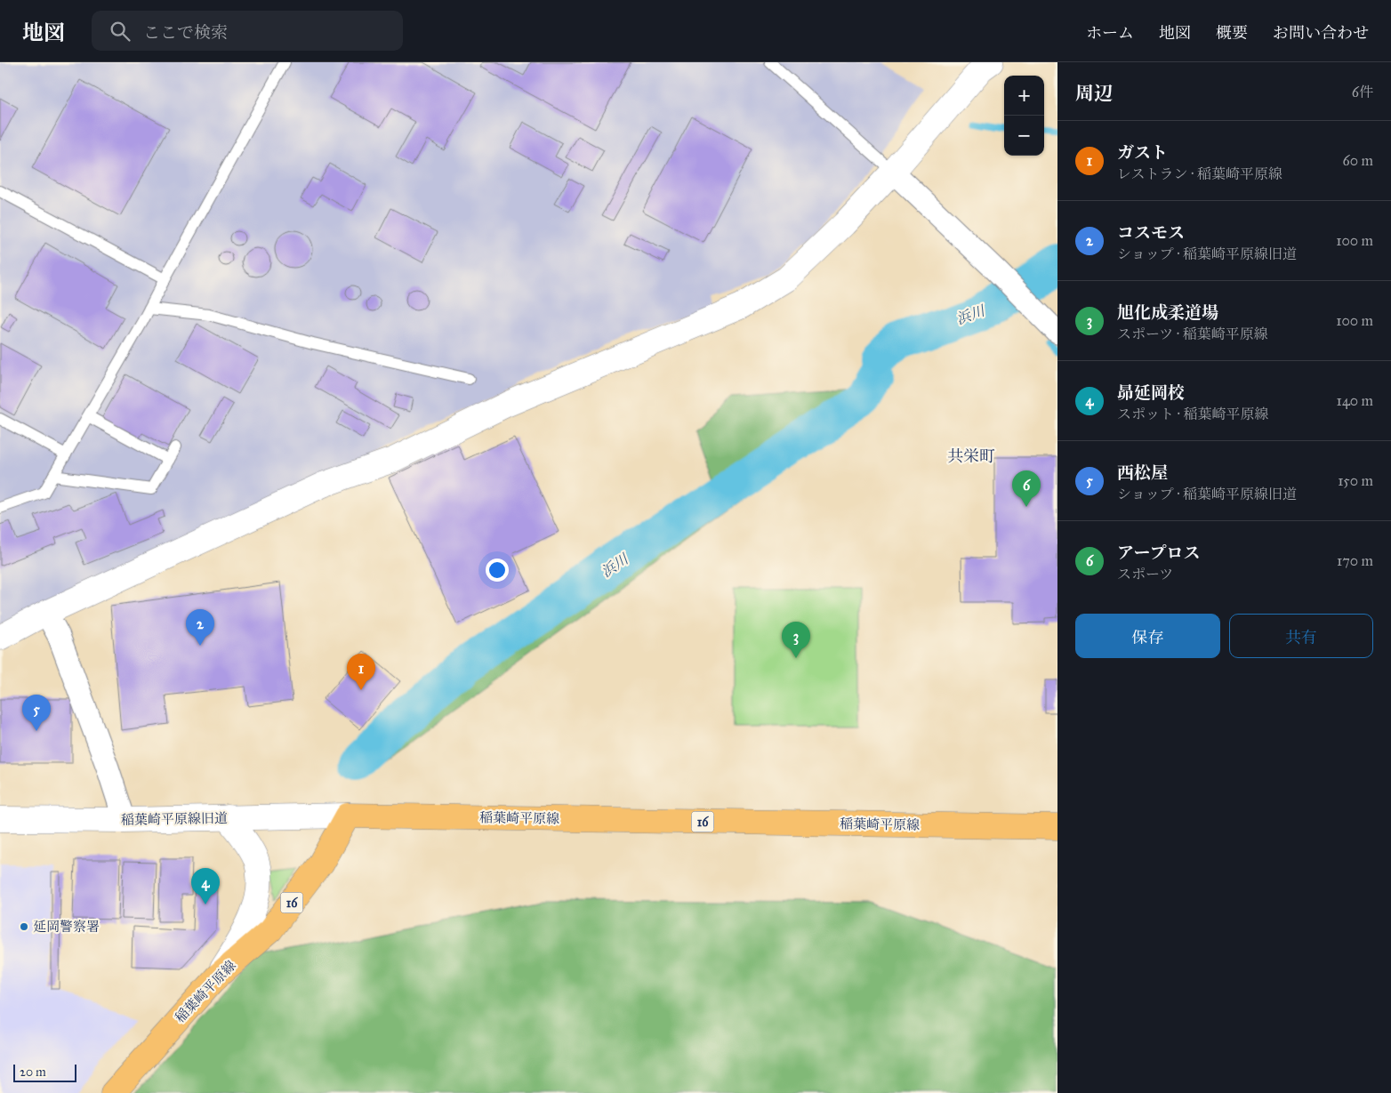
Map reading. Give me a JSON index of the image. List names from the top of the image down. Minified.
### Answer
{"streets":{"main road":["稲葉崎平原線","16"],"street":["稲葉崎平原線旧道"]},"crossings":[["稲葉崎平原線","稲葉崎平原線旧道"]],"districts":["共栄町"],"water":["浜川"],"places":["延岡警察署"],"scale_bar":"20 m","page":{"header":"地図","search":"ここで検索","nav":["ホーム","地図","概要","お問い合わせ"],"heading":["周辺","6件"],"map_buttons":["+","−"],"list":[{"mark":"1","name":"ガスト","note":"レストラン · 稲葉崎平原線","value":"60 m"},{"mark":"2","name":"コスモス","note":"ショップ · 稲葉崎平原線旧道","value":"100 m"},{"mark":"3","name":"旭化成柔道場","note":"スポーツ · 稲葉崎平原線","value":"100 m"},{"mark":"4","name":"昴延岡校","note":"スポット · 稲葉崎平原線","value":"140 m"},{"mark":"5","name":"西松屋","note":"ショップ · 稲葉崎平原線旧道","value":"150 m"},{"mark":"6","name":"アープロス","note":"スポーツ","value":"170 m"}],"pins":["6","2","3","1","5","4"],"buttons":["保存","共有"],"scale":"20 m"}}
